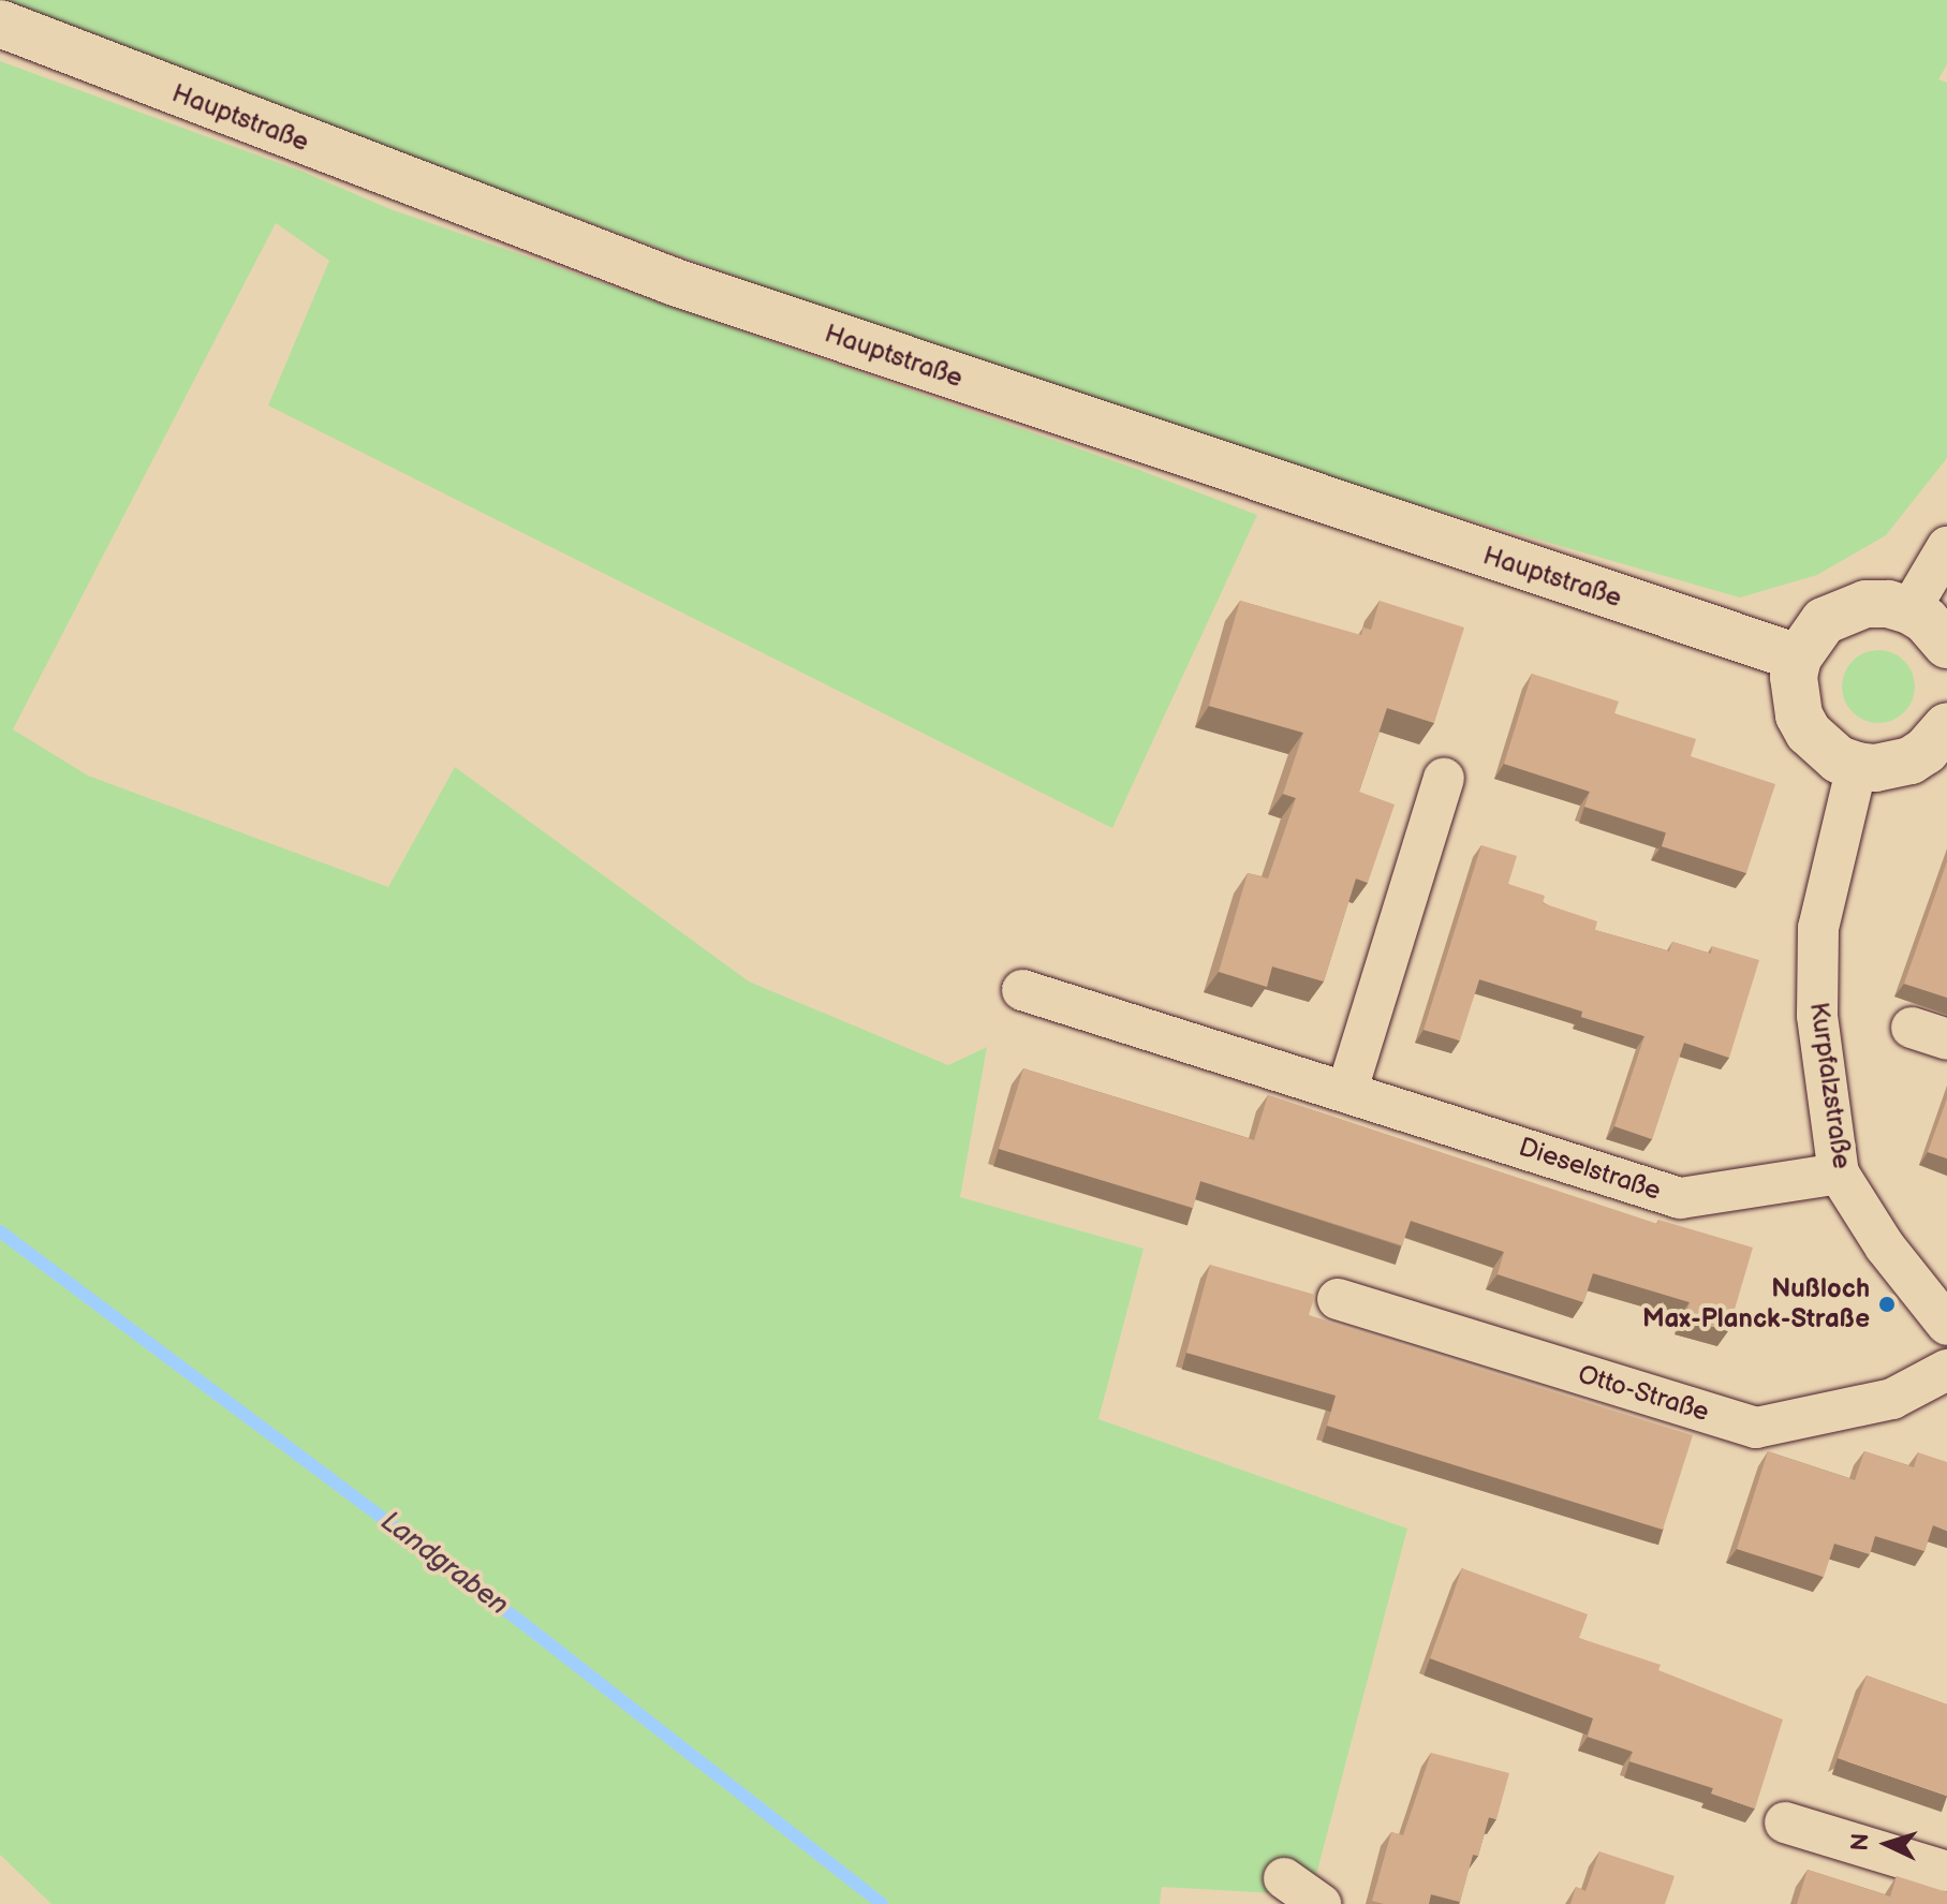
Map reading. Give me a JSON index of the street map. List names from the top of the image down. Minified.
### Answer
{"streets":{"main road":["Hauptstraße"],"street":["Kurpfalzstraße","Dieselstraße","Otto-Straße"]},"crossings":[["Kurpfalzstraße","Dieselstraße"]],"water":["Landgraben"],"places":["Nußloch Max-Planck-Straße"],"north":"left"}
